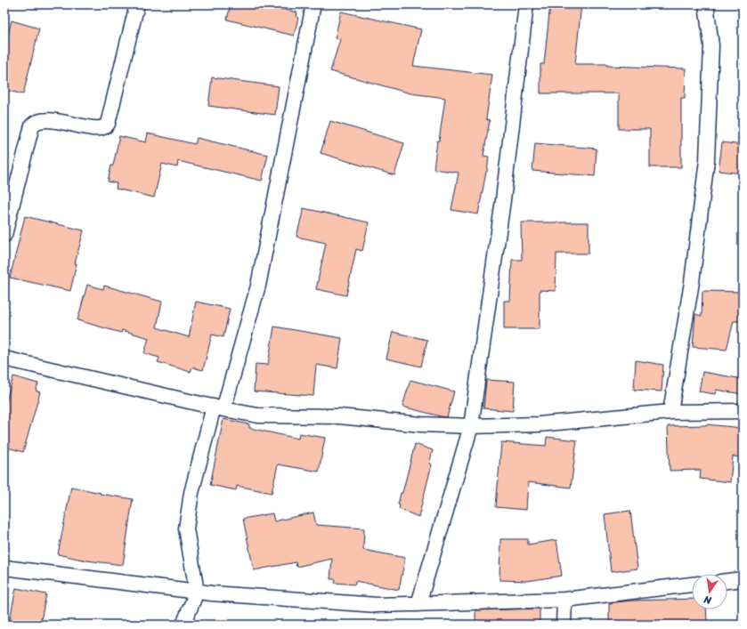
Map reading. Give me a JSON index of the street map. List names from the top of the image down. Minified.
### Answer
{"north":"bottom"}
